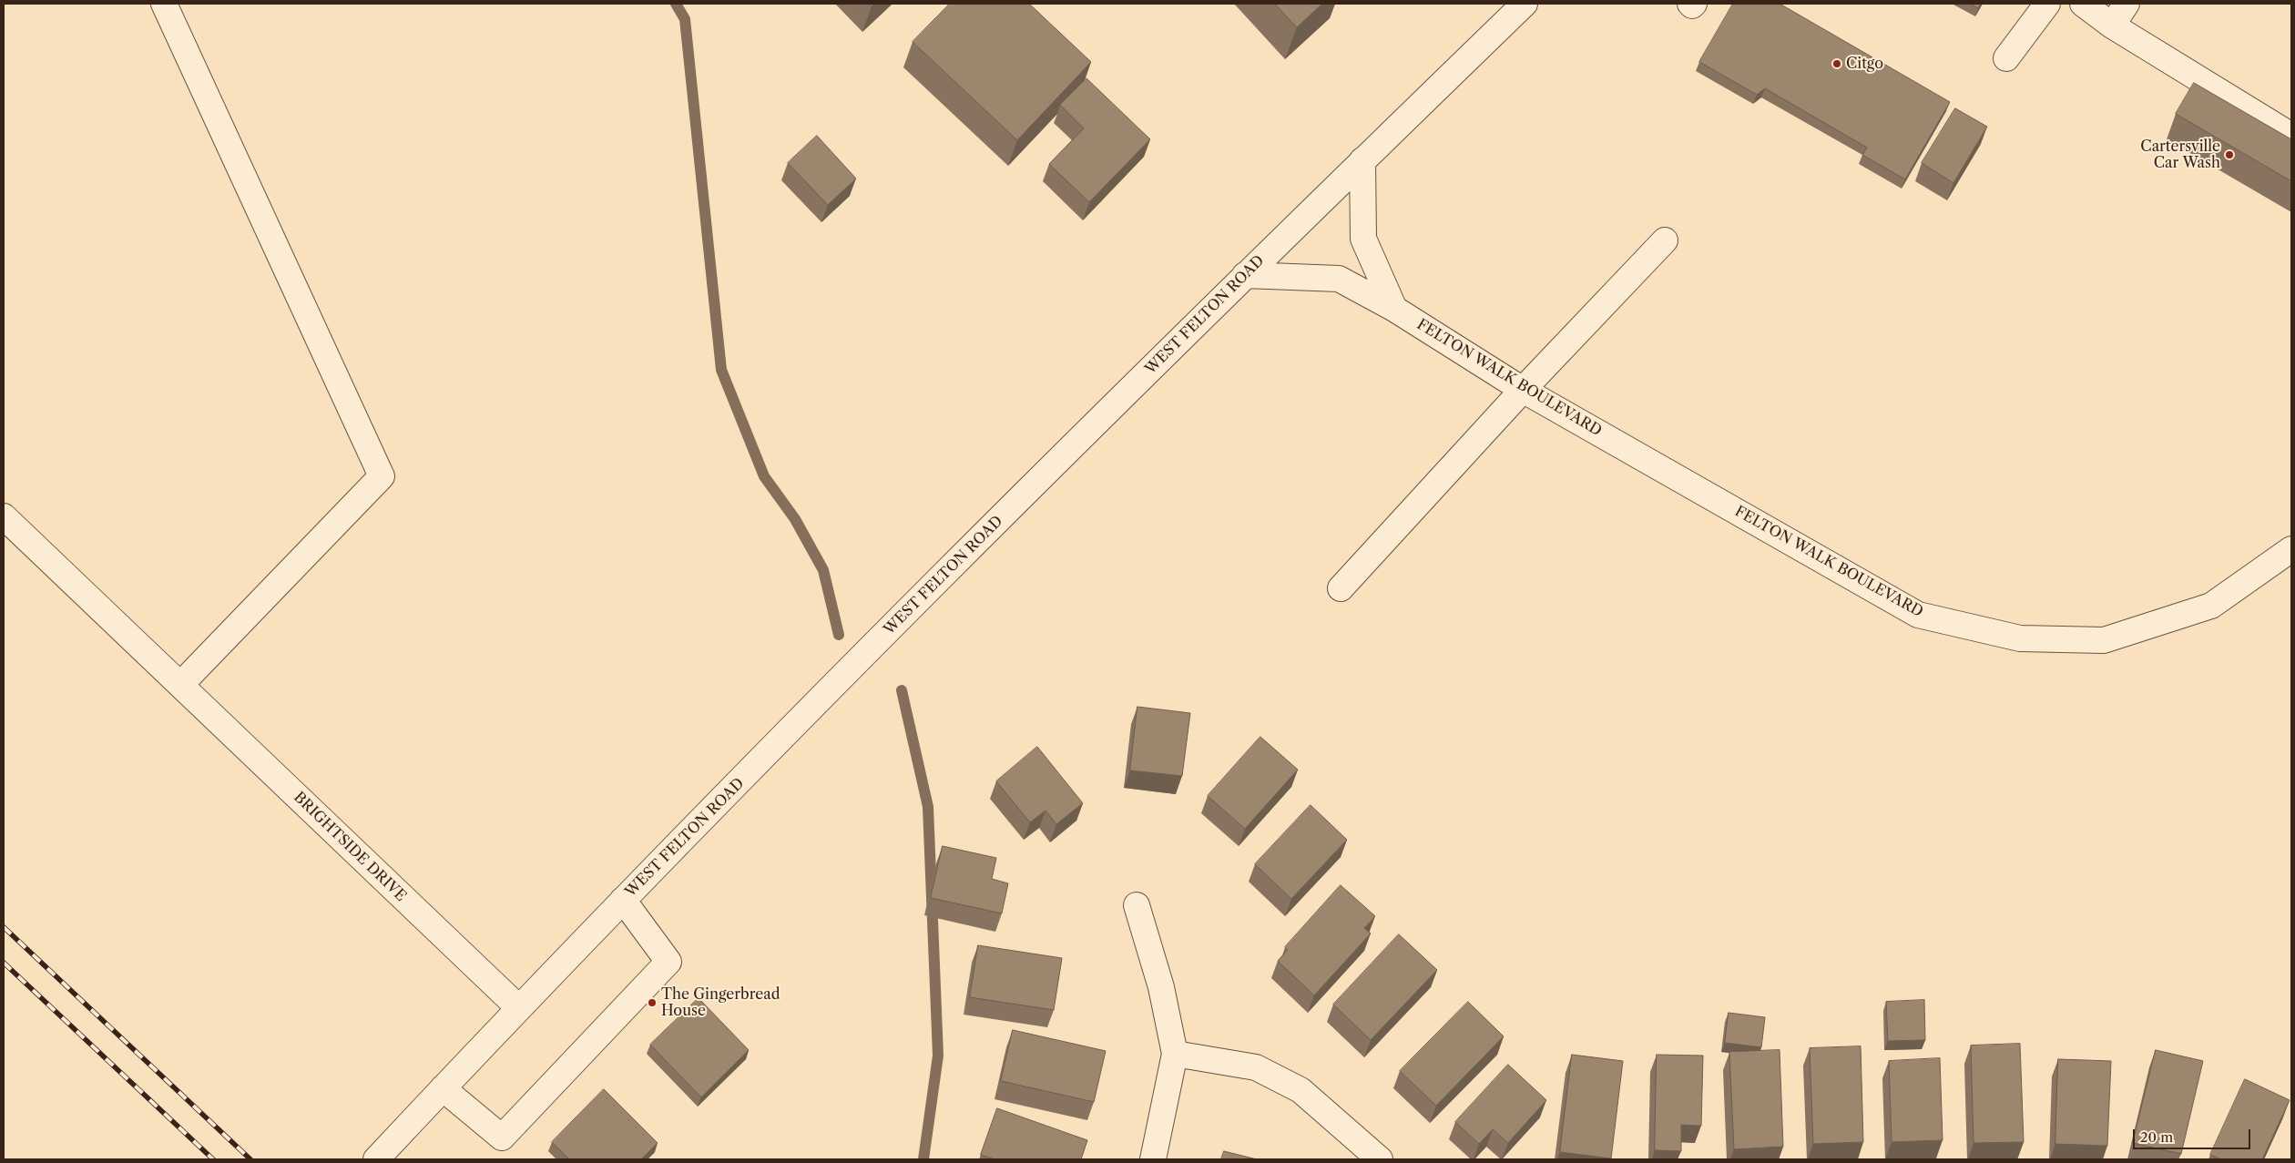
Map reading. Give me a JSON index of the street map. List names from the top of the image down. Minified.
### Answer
{"streets":{"street":["WEST FELTON ROAD","FELTON WALK BOULEVARD","BRIGHTSIDE DRIVE"]},"crossings":[["WEST FELTON ROAD","FELTON WALK BOULEVARD"],["WEST FELTON ROAD","BRIGHTSIDE DRIVE"]],"places":["Citgo","Cartersville Car Wash","The Gingerbread House"],"scale_bar":"20 m"}
